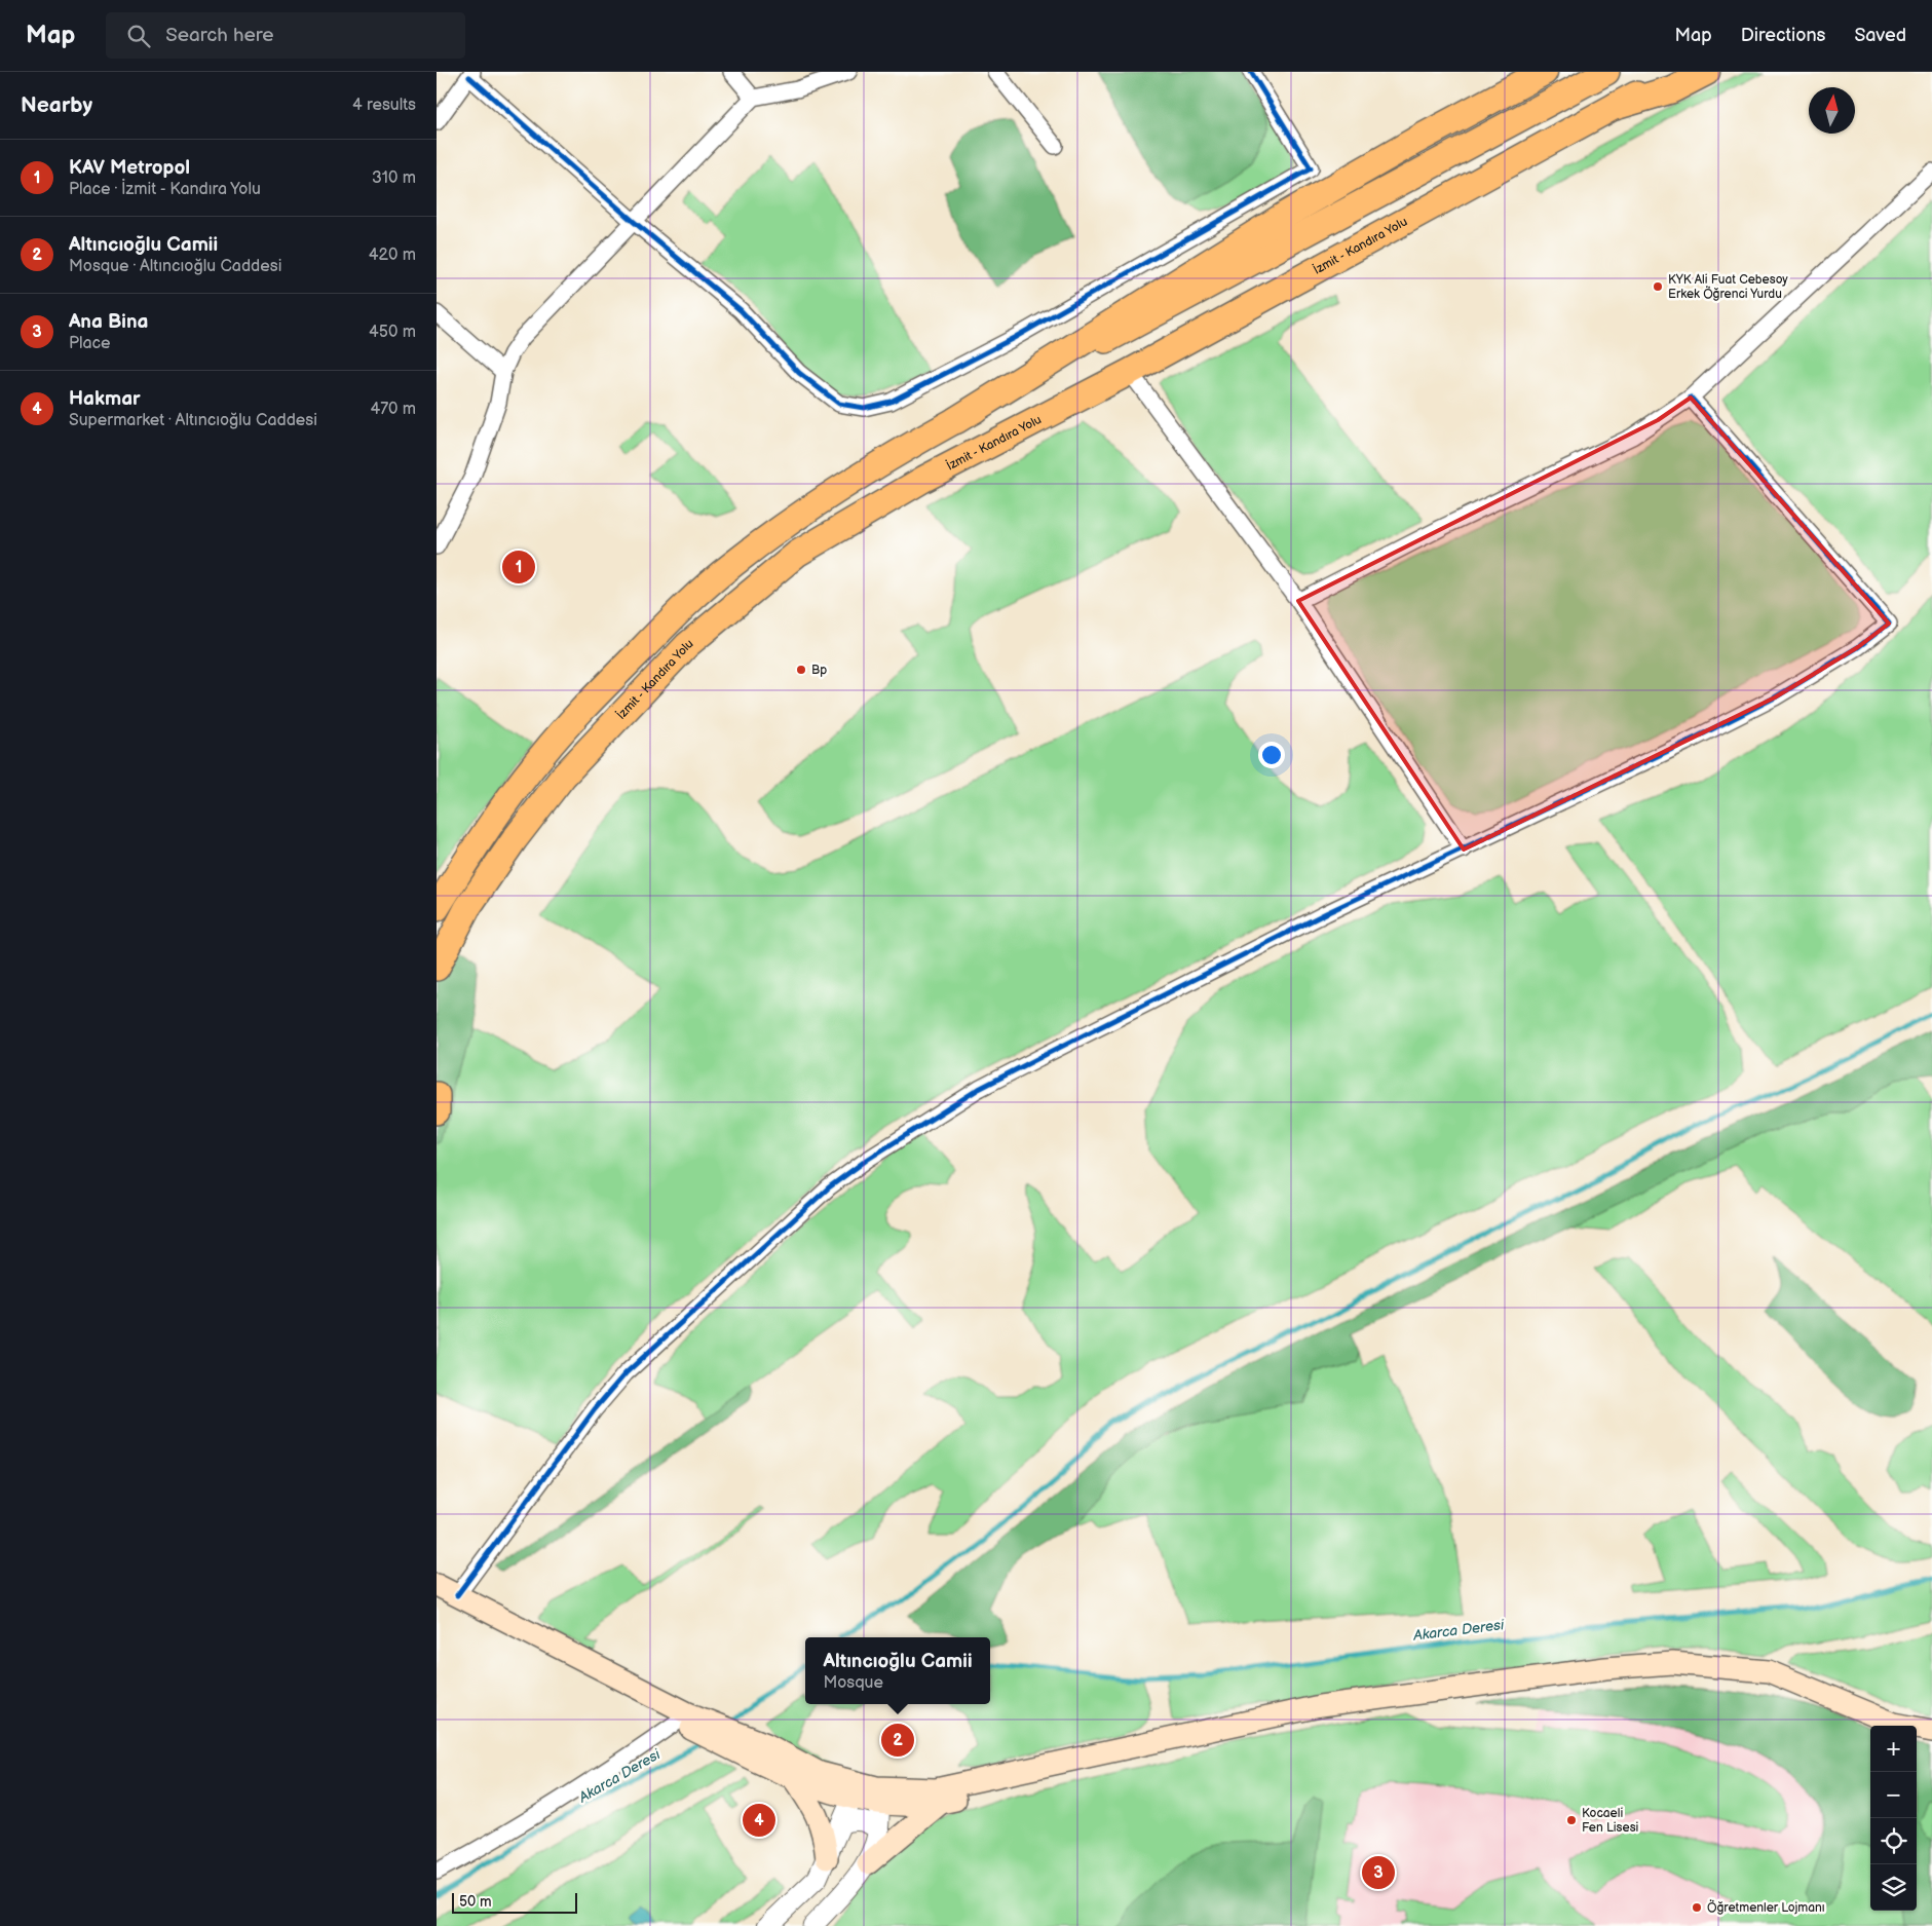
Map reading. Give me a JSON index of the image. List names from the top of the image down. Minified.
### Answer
{"streets":{"highway":["İzmit - Kandıra Yolu"]},"water":["Akarca Deresi"],"places":["KYK Ali Fuat Cebesoy Erkek Öğrenci Yurdu","Bp","Kocaeli Fen Lisesi","Öğretmenler Lojmanı"],"scale_bar":"50 m","north":"top","page":{"header":"Map","search":"Search here","nav":["Map","Directions","Saved"],"heading":["Nearby","4 results"],"list":[{"mark":"1","name":"KAV Metropol","note":"Place · İzmit - Kandıra Yolu","value":"310 m"},{"mark":"2","name":"Altıncıoğlu Camii","note":"Mosque · Altıncıoğlu Caddesi","value":"420 m"},{"mark":"3","name":"Ana Bina","note":"Place","value":"450 m"},{"mark":"4","name":"Hakmar","note":"Supermarket · Altıncıoğlu Caddesi","value":"470 m"}],"pins":["1","2","4","3"],"popup":["Altıncıoğlu Camii","Mosque"],"map_buttons":["+","−"],"scale":"50 m"}}
